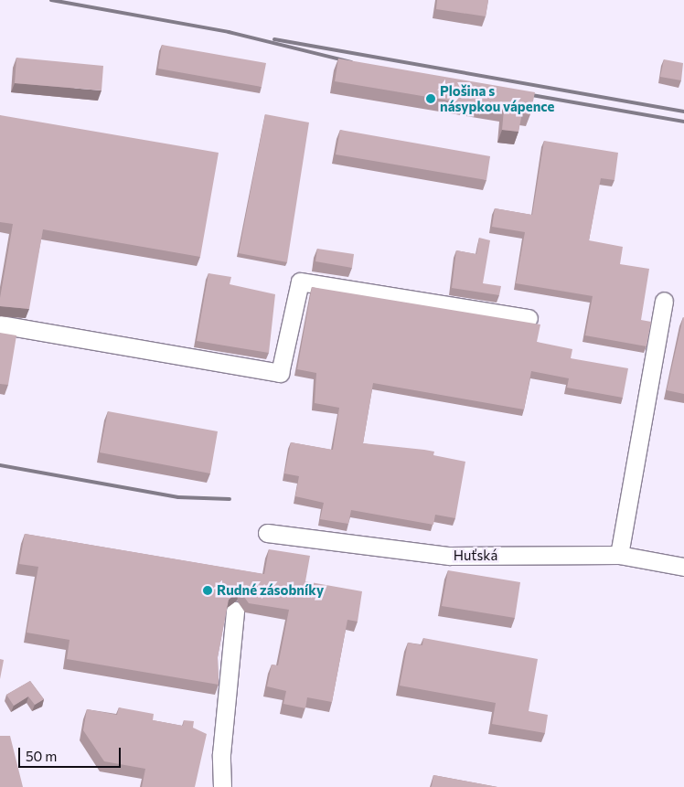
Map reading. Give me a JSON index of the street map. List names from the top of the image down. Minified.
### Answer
{"streets":{"street":["Huťská"]},"places":["Plošina s násypkou vápence","Rudné zásobníky"],"scale_bar":"50 m"}
